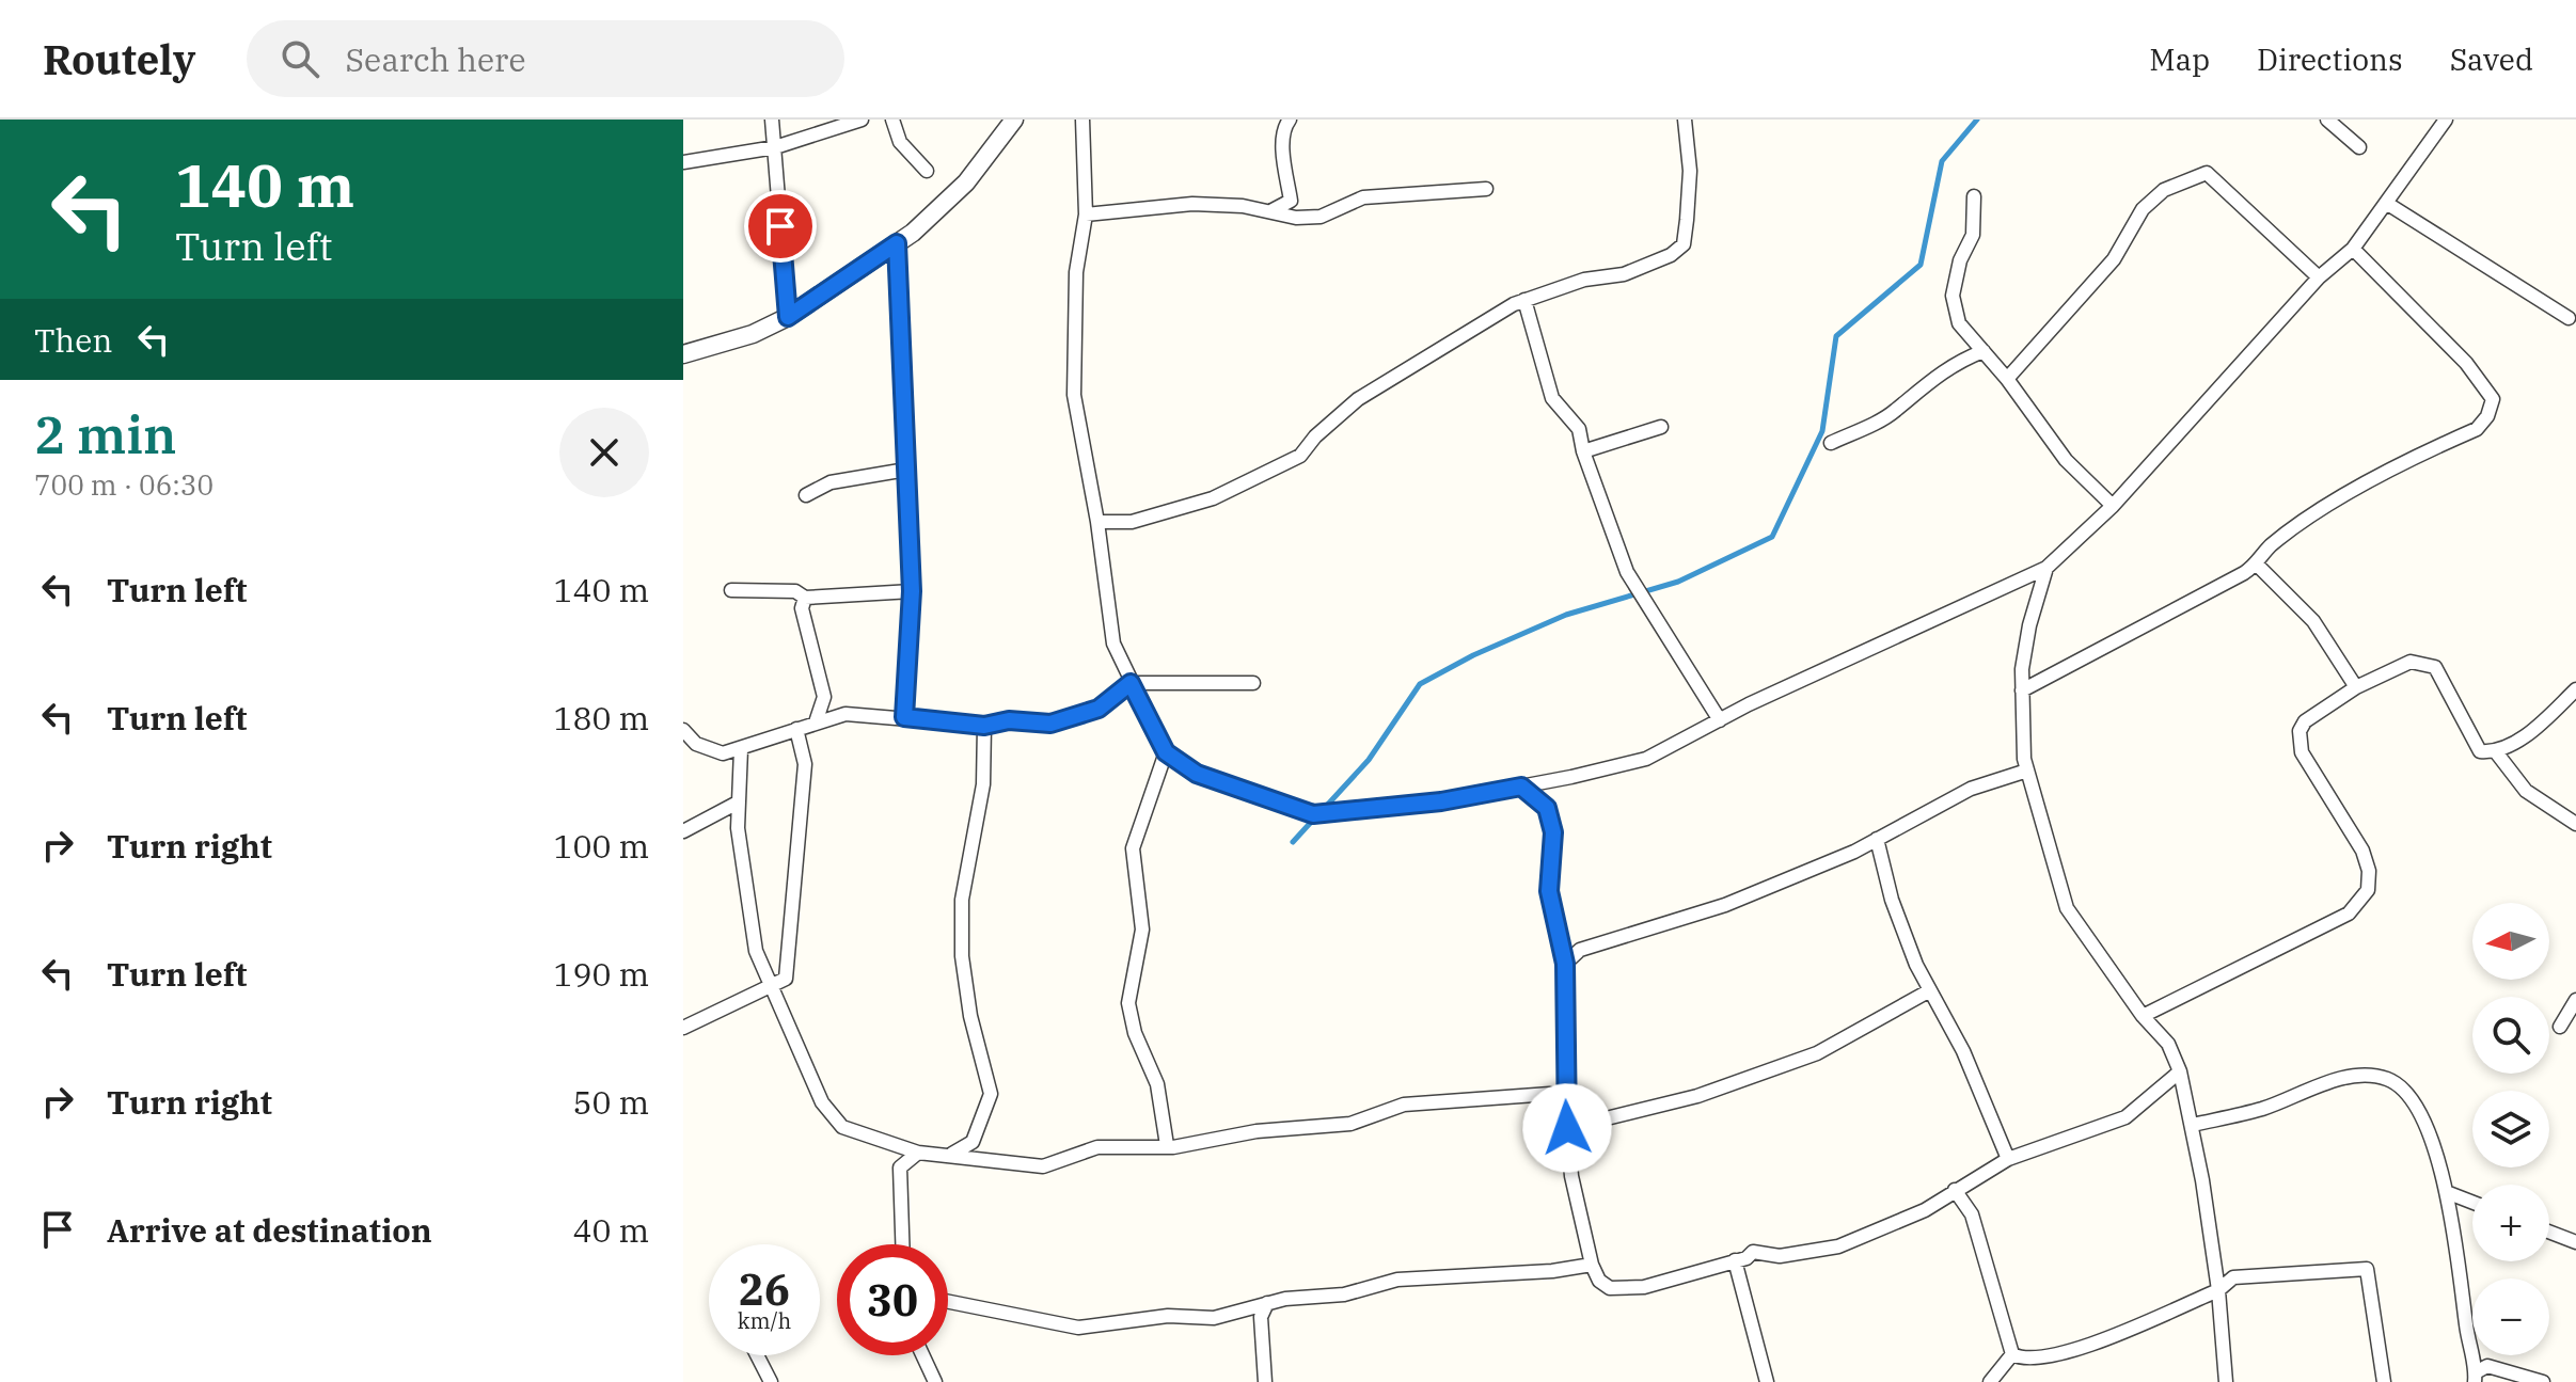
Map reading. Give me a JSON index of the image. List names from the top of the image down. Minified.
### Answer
{"north":"left","page":{"header":"Routely","search":"Search here","nav":["Map","Directions","Saved"],"turn":["140 m","Turn left"],"then":"Then","heading":["2 min","700 m · 06:30"],"list":[{"name":"Turn left","value":"140 m"},{"name":"Turn left","value":"180 m"},{"name":"Turn right","value":"100 m"},{"name":"Turn left","value":"190 m"},{"name":"Turn right","value":"50 m"},{"name":"Arrive at destination","value":"40 m"}],"map_buttons":["+","−"],"speed":"26 km/h","limit":"30"}}
